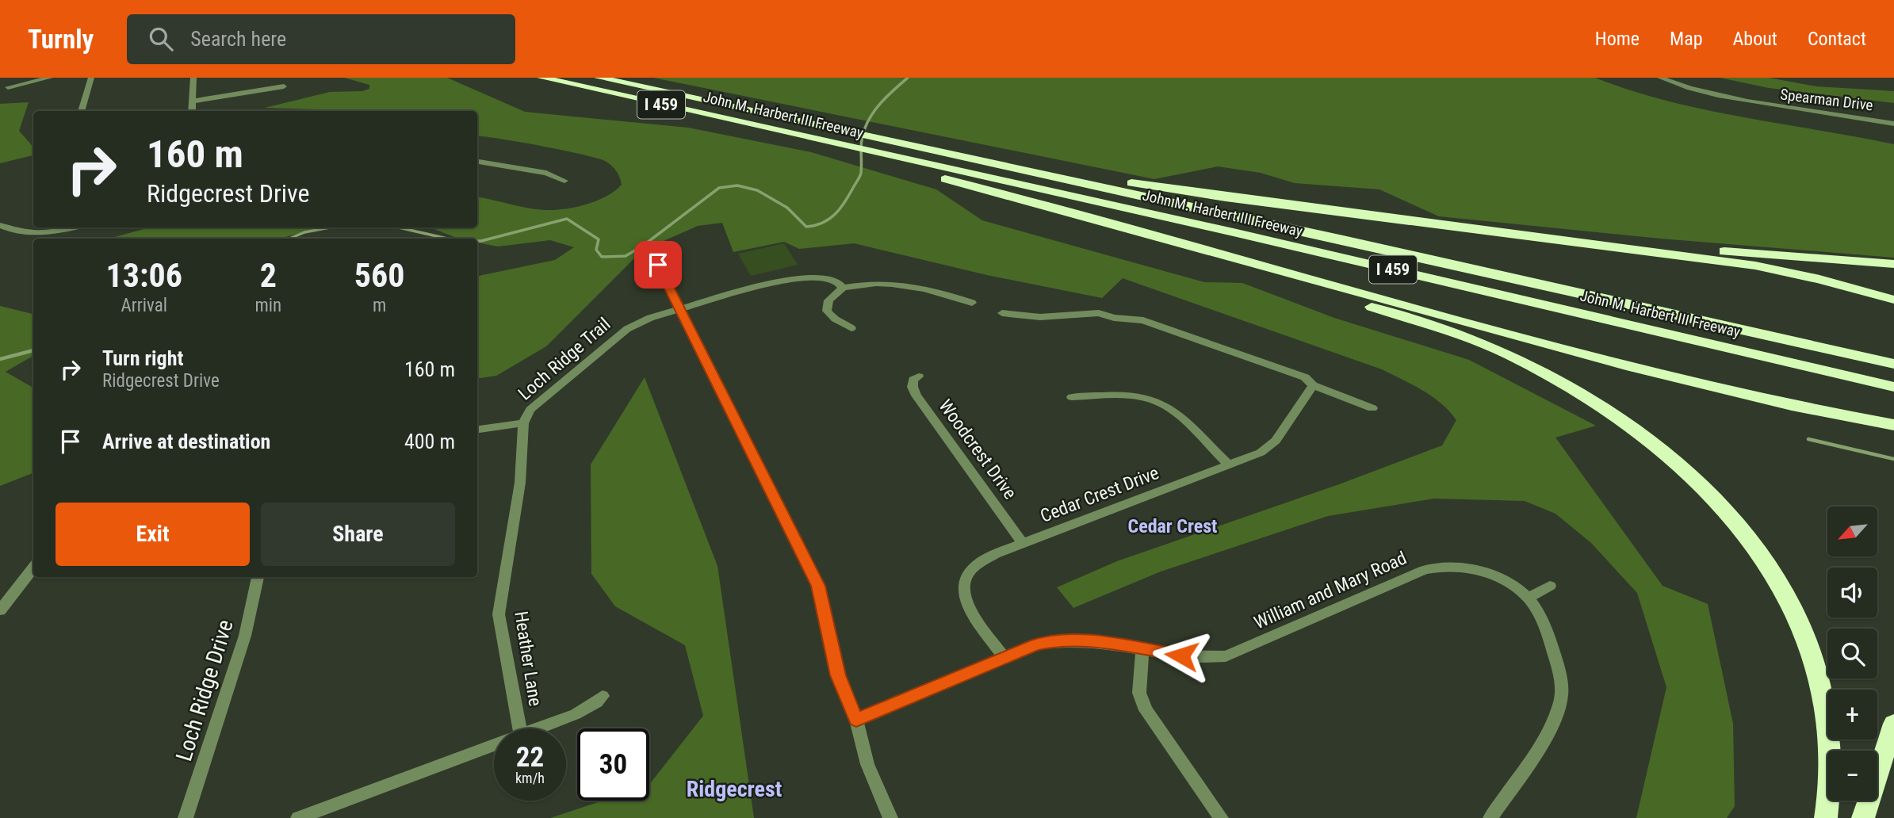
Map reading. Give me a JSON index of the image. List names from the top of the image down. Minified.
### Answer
{"streets":{"highway":["I 459","John M. Harbert III Freeway"],"street":["Spearman Drive","Loch Ridge Trail","Woodcrest Drive","Cedar Crest Drive","William and Mary Road","Heather Lane","Loch Ridge Drive"]},"crossings":[["Loch Ridge Trail","Heather Lane"],["Woodcrest Drive","Cedar Crest Drive"],["Cedar Crest Drive","William and Mary Road"]],"districts":["Cedar Crest","Ridgecrest"],"north":"bottom left","page":{"header":"Turnly","search":"Search here","nav":["Home","Map","About","Contact"],"turn":["160 m","Ridgecrest Drive"],"eta":["13:06","Arrival","2","min","560","m"],"list":[{"name":"Turn right","note":"Ridgecrest Drive","value":"160 m"},{"name":"Arrive at destination","value":"400 m"}],"buttons":["Exit","Share"],"map_buttons":["+","−"],"speed":"22 km/h","limit":"30"}}
